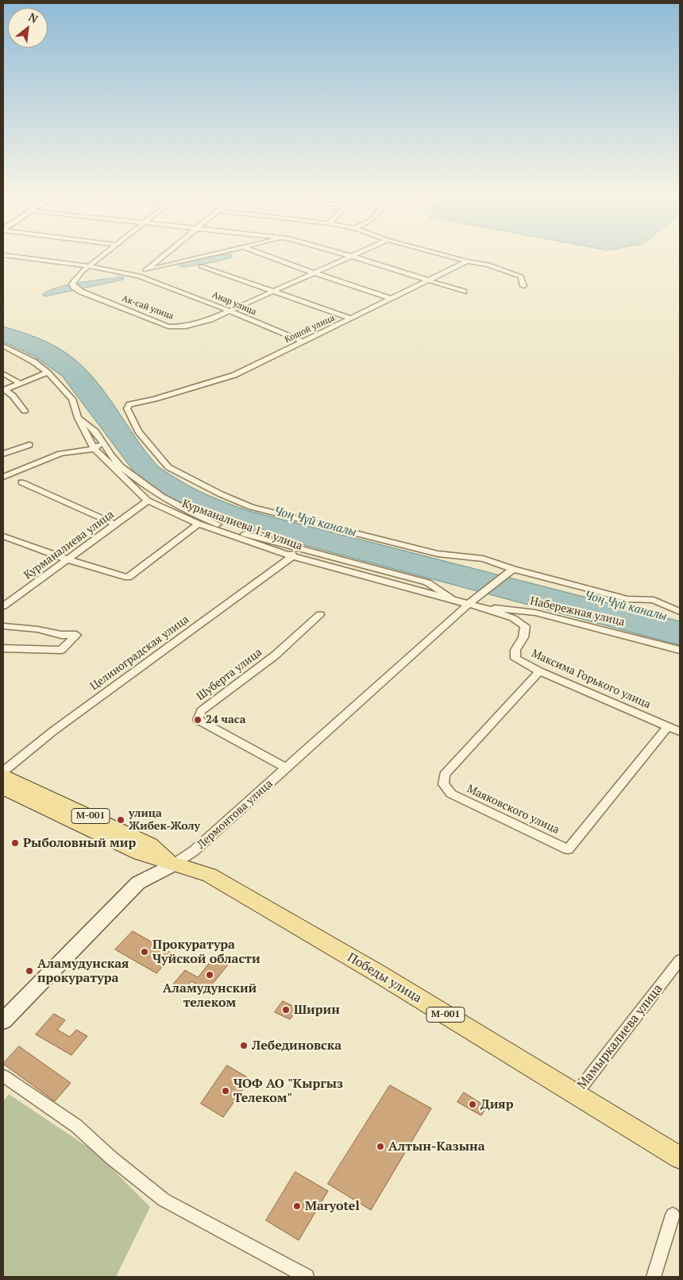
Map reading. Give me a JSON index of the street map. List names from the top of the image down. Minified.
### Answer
{"streets":{"main road":["Лермонтова улица","М-001","Победы улица"],"street":["Анар улица","Ак-сай улица","Кошой улица","Курманалиева 1-я улица","Курманалиева улица","Набережная улица","Целиноградская улица","Шуберта улица","Максима Горького улица","Маяковского улица","Мамыркалиева улица"]},"crossings":[["Анар улица","Ак-сай улица"],["Анар улица","Кошой улица"],["Кошой улица","Лермонтова улица"],["Курманалиева 1-я улица","Курманалиева улица"],["Курманалиева 1-я улица","Набережная улица"],["Курманалиева 1-я улица","Целиноградская улица"],["Курманалиева 1-я улица","Максима Горького улица"],["Курманалиева 1-я улица","Лермонтова улица"],["Набережная улица","Максима Горького улица"],["Набережная улица","Лермонтова улица"],["Шуберта улица","Лермонтова улица"],["Максима Горького улица","Маяковского улица"],["Максима Горького улица","Лермонтова улица"],["Лермонтова улица","М-001"],["Лермонтова улица","Победы улица"],["М-001","Победы улица"],["Победы улица","Мамыркалиева улица"]],"water":["Чоң Чүй каналы"],"places":["24 часа","улица Жибек-Жолу","Рыболовный мир","Прокуратура Чуйской области","Аламудунская прокуратура","Аламудунский телеком","Ширин","Лебединовска","ЧОФ АО \"Кыргыз Телеком\"","Дияр","Алтын-Казына","Maryotel"],"north":"top right"}
